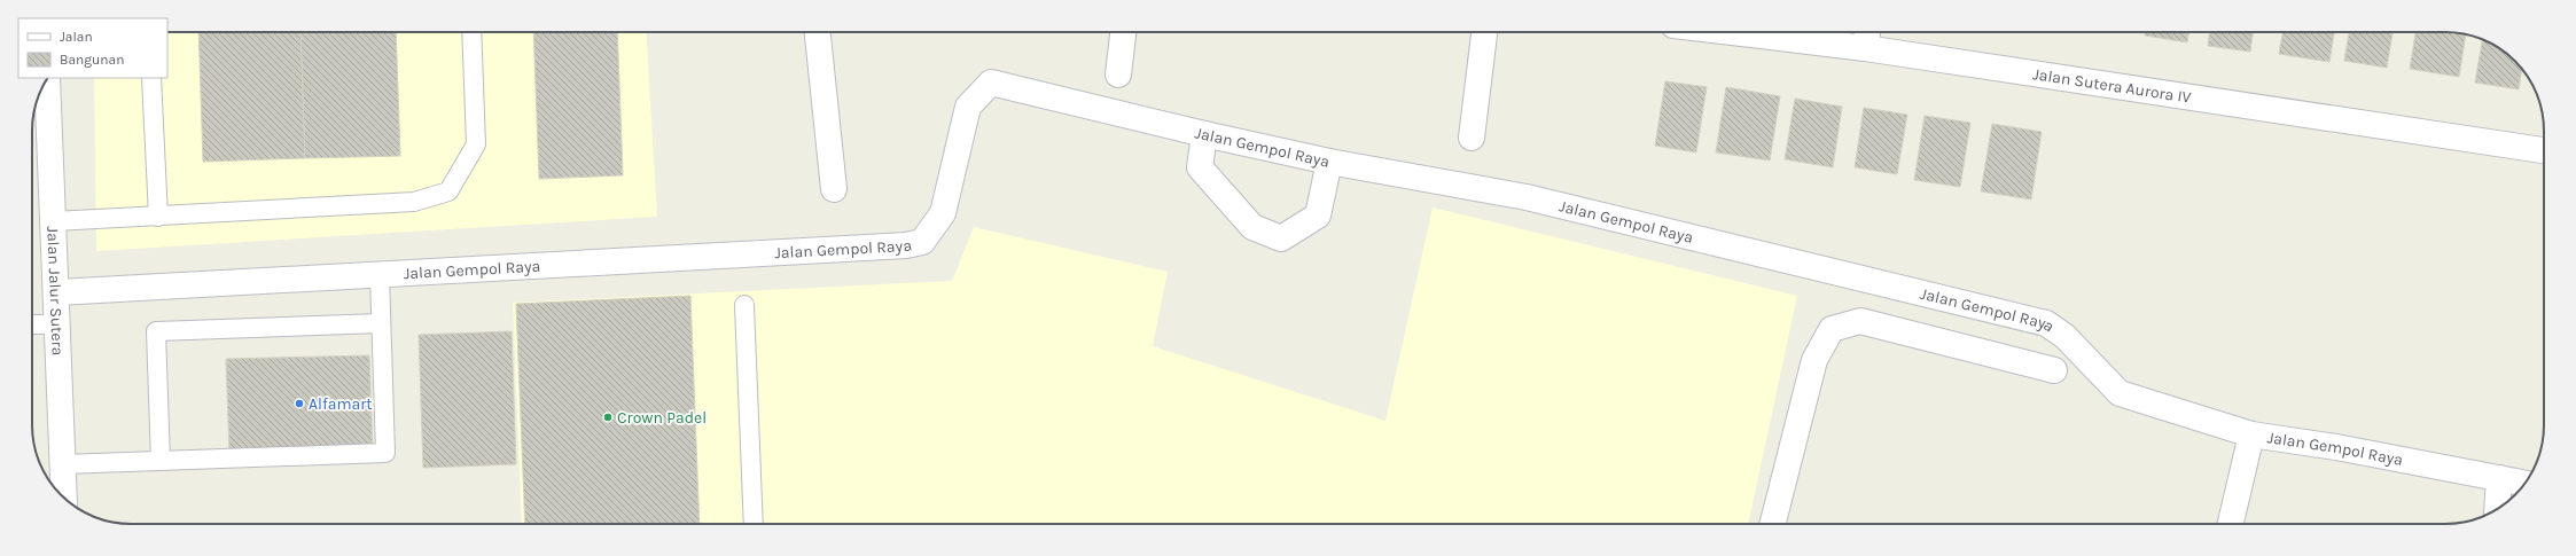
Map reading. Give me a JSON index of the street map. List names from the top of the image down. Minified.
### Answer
{"streets":{"street":["Jalan Sutera Aurora IV","Jalan Gempol Raya","Jalan Jalur Sutera"]},"crossings":[["Jalan Gempol Raya","Jalan Jalur Sutera"]],"places":["Alfamart","Crown Padel"],"legend":["Jalan","Bangunan"]}
